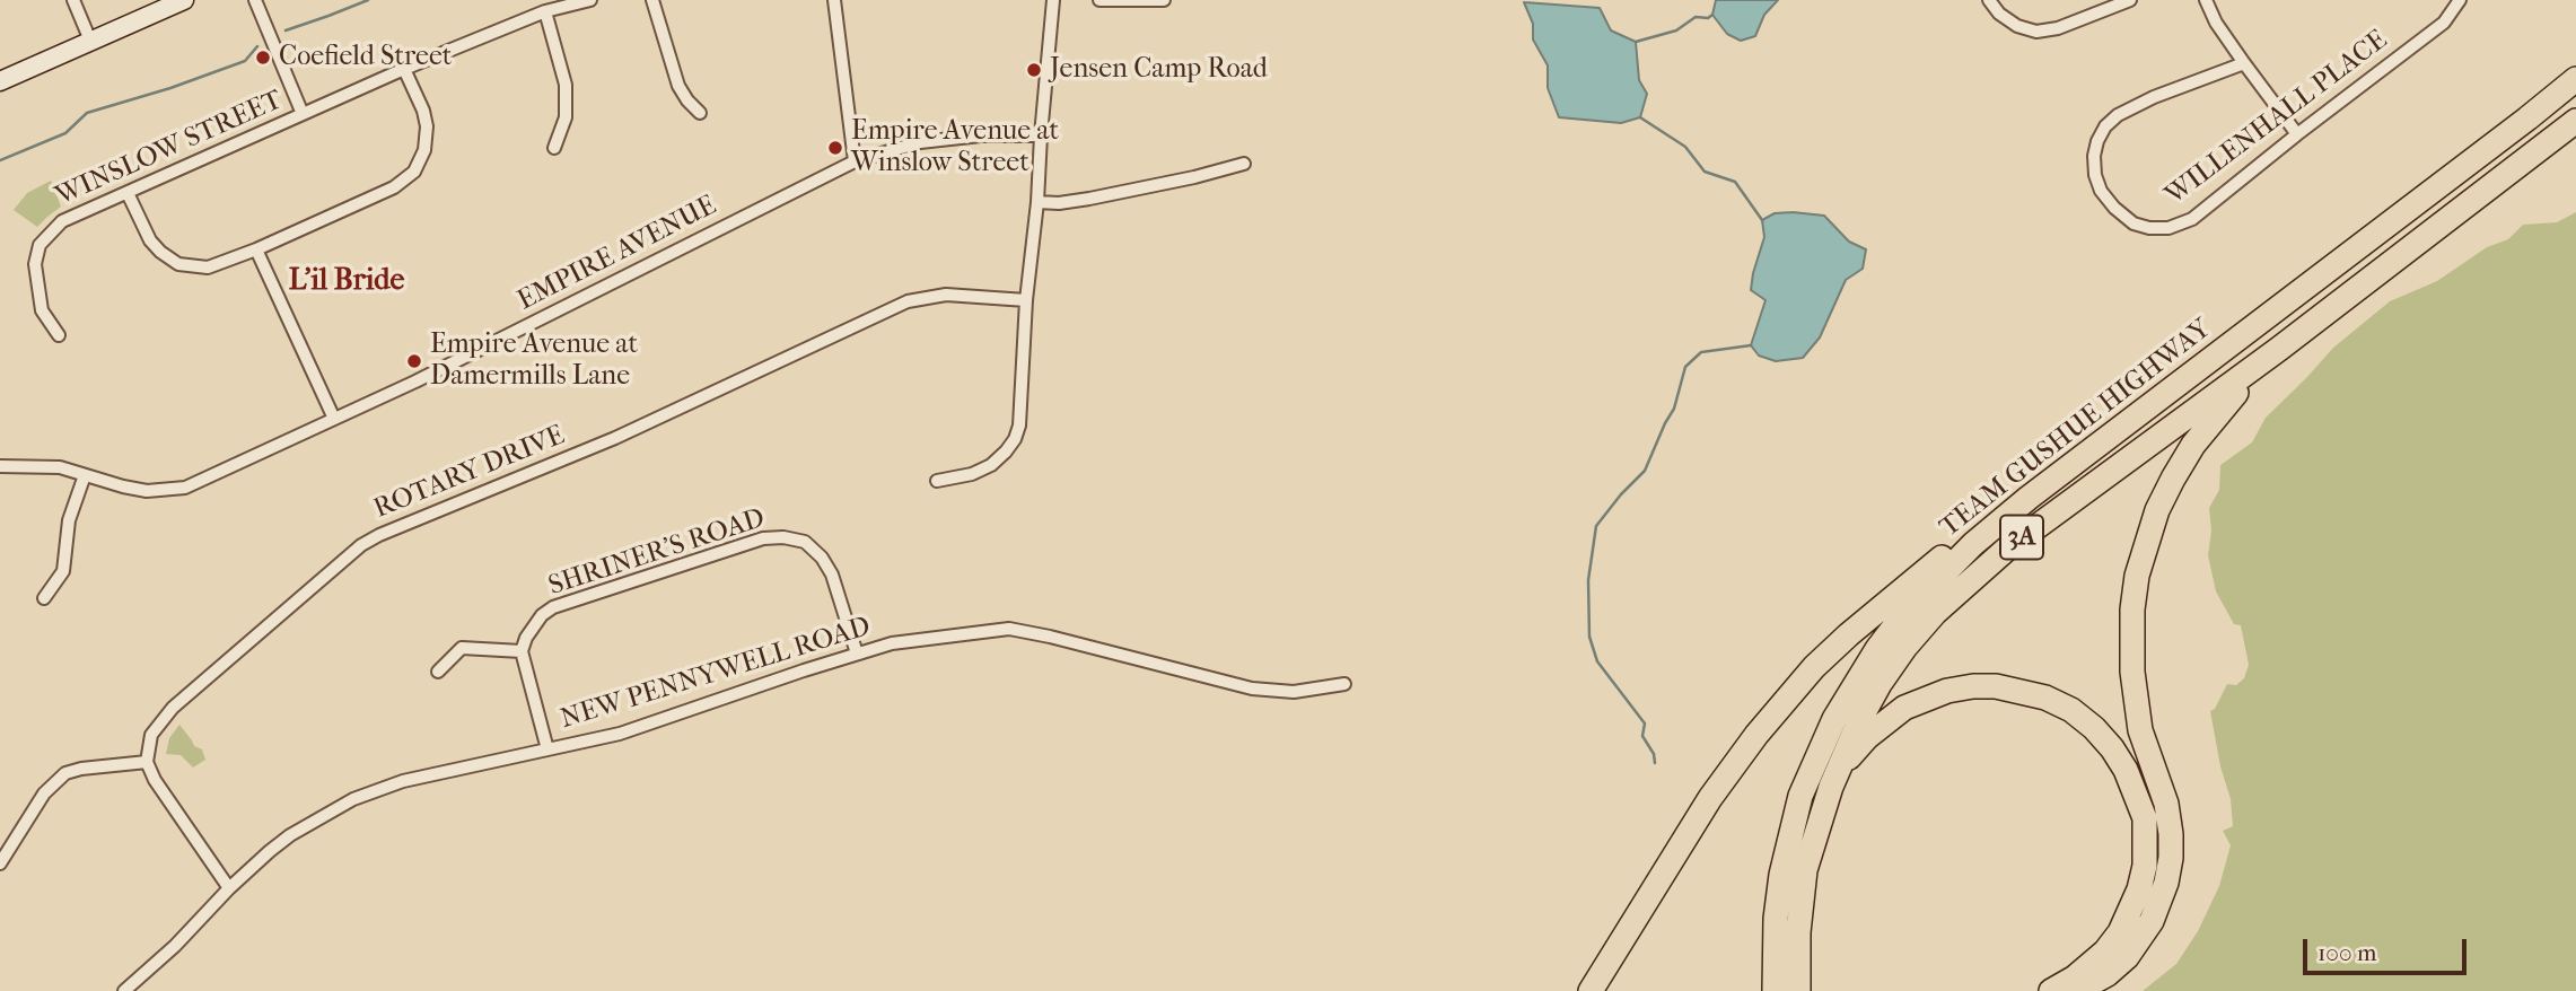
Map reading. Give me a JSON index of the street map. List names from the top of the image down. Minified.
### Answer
{"streets":{"highway":["TEAM GUSHUE HIGHWAY","3A"],"street":["WILLENHALL PLACE","WINSLOW STREET","EMPIRE AVENUE","ROTARY DRIVE","SHRINER'S ROAD","NEW PENNYWELL ROAD"]},"crossings":[["SHRINER'S ROAD","NEW PENNYWELL ROAD"]],"districts":["L'il Bride"],"places":["Coefield Street","Jensen Camp Road","Empire Avenue at Winslow Street","Empire Avenue at Damermills Lane"],"scale_bar":"100 m"}
